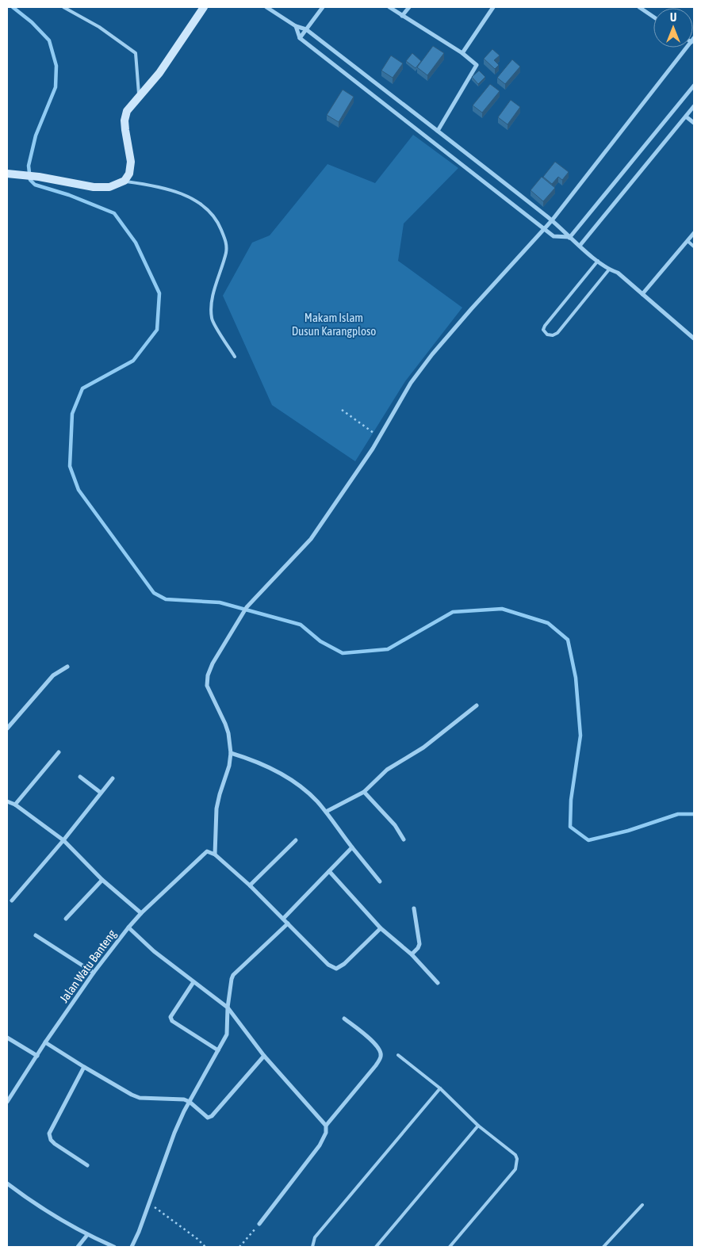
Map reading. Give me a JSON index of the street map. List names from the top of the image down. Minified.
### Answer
{"streets":{"street":["Jalan Watu Banteng"]},"parks":["Makam Islam Dusun Karangploso"],"north":"top"}
